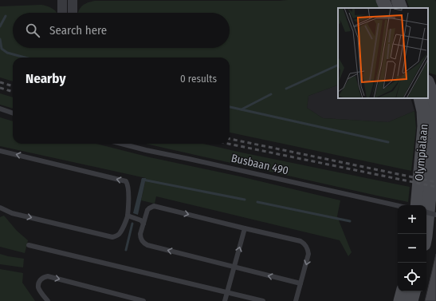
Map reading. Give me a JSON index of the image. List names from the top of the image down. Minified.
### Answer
{"streets":{"street":["Olympialaan"],"lane":["Busbaan 490"]},"page":{"search":"Search here","heading":["Nearby","0 results"],"map_buttons":["+","−"]}}
